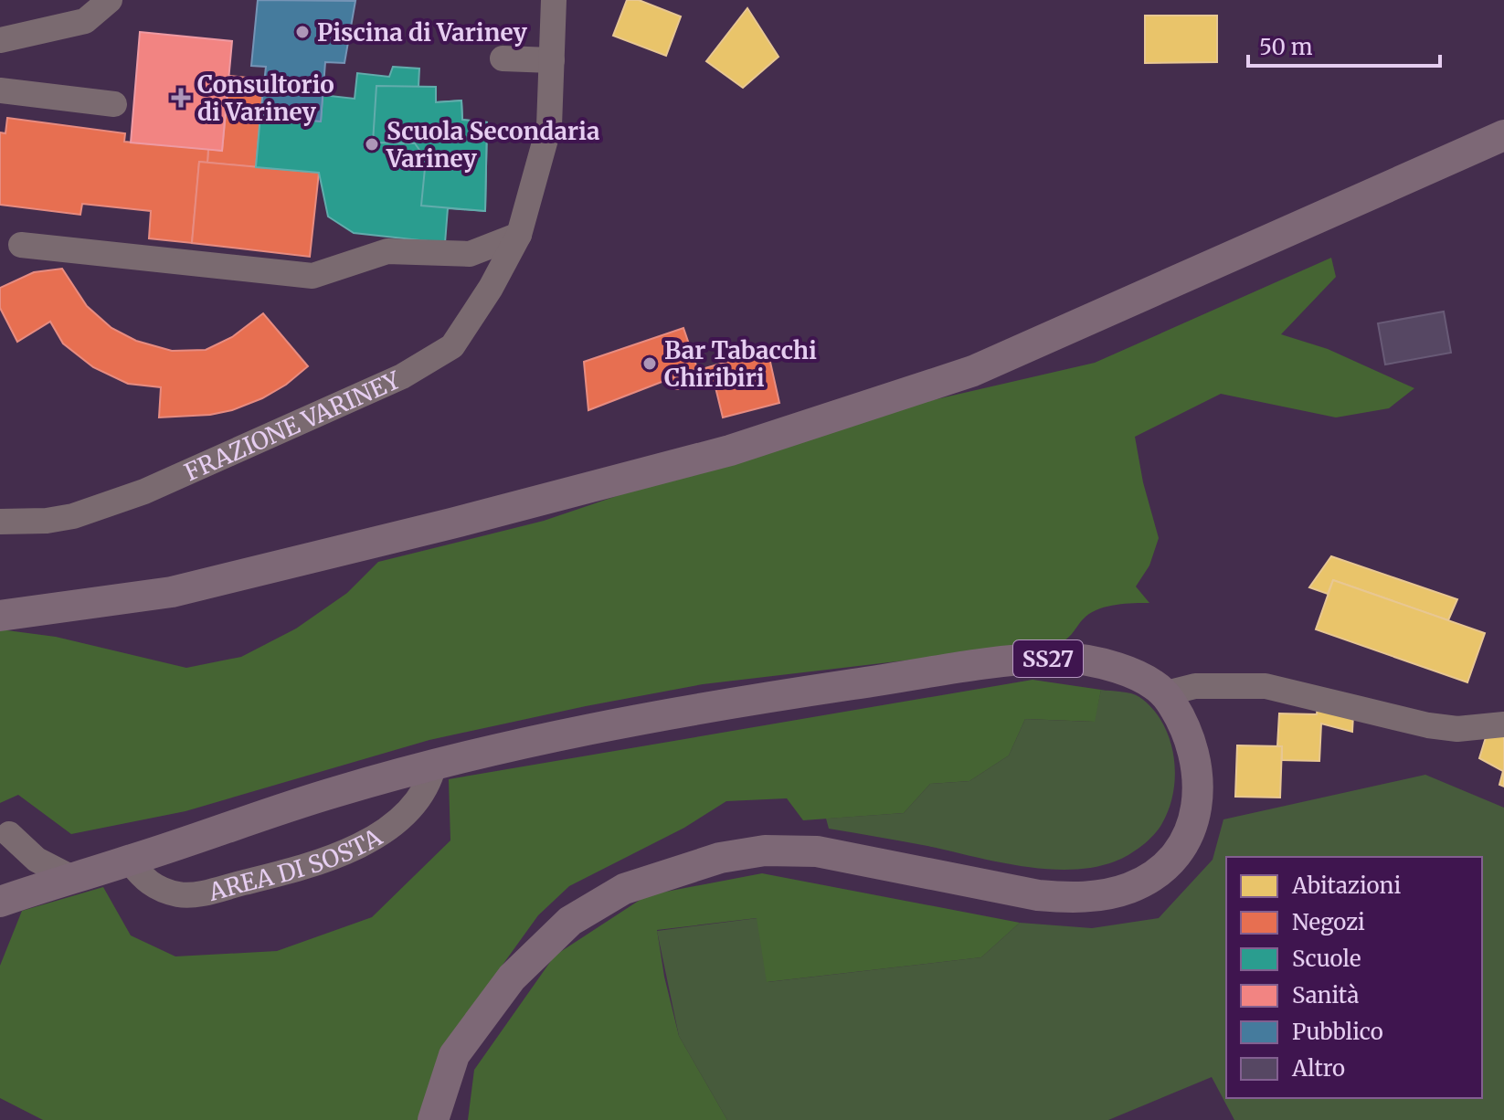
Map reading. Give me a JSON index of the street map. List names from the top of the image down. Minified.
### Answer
{"streets":{"main road":["SS27"],"street":["FRAZIONE VARINEY","AREA DI SOSTA"]},"crossings":[["SS27","AREA DI SOSTA"]],"places":{"other":["Piscina di Variney","Scuola Secondaria Variney","Bar Tabacchi Chiribiri"],"health":["Consultorio di Variney"]},"legend":["Abitazioni","Negozi","Scuole","Sanità","Pubblico","Altro"],"scale_bar":"50 m"}
